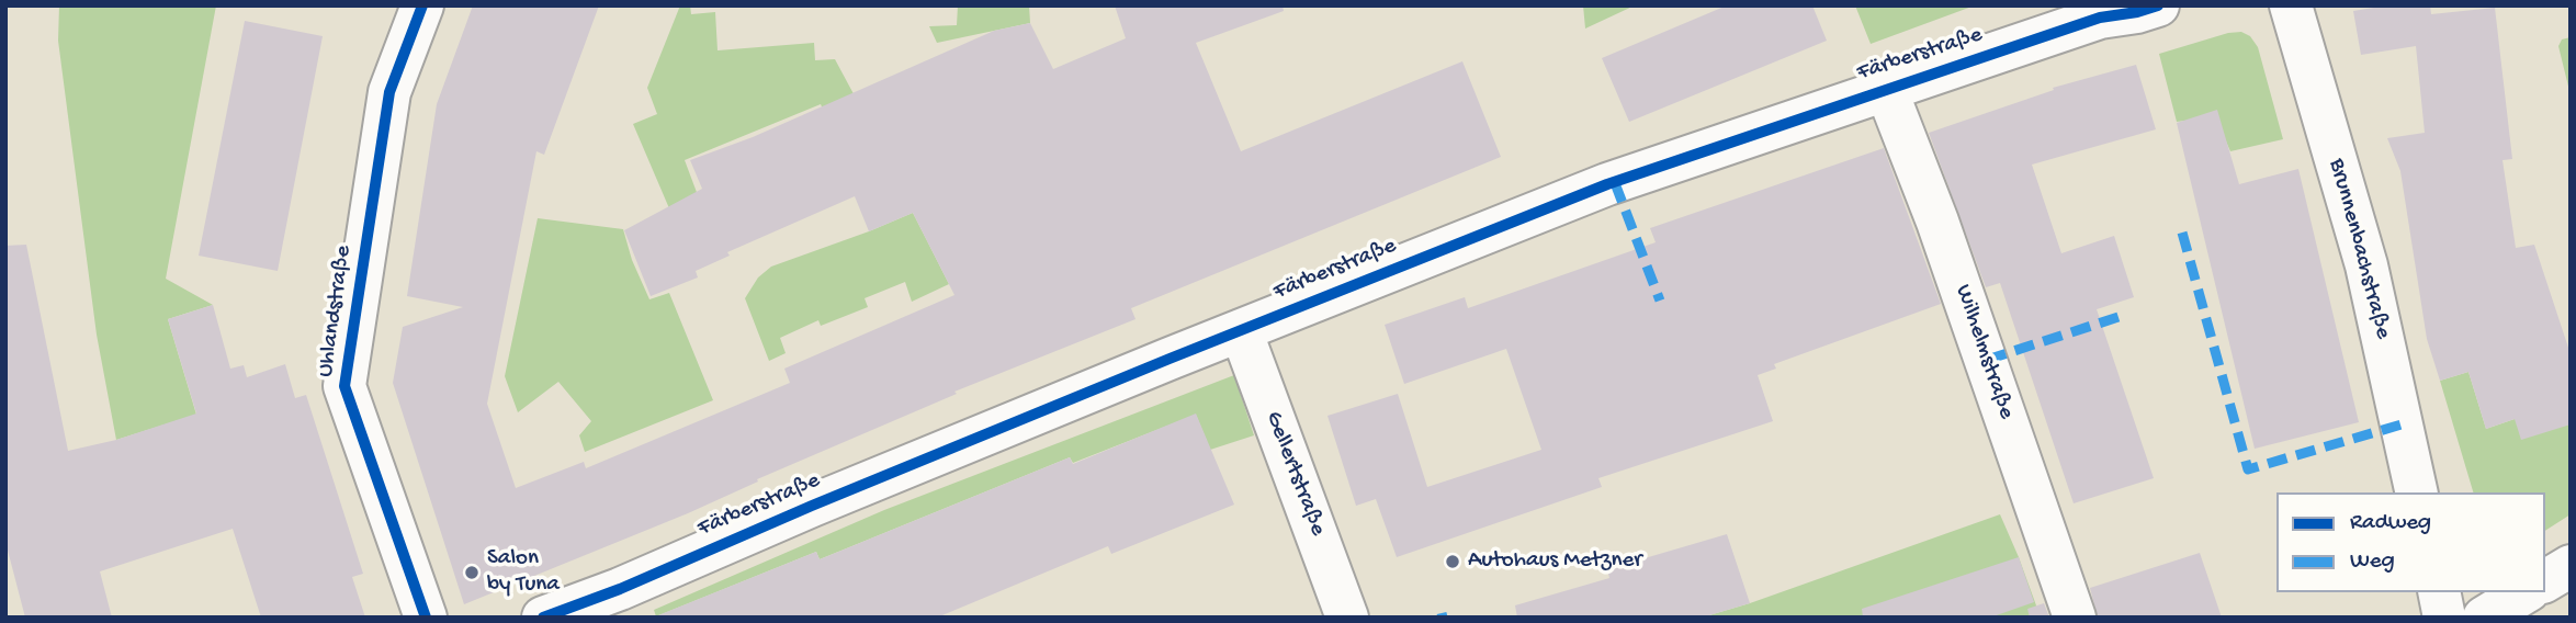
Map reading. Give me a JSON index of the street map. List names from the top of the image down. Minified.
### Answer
{"streets":{"street":["Färberstraße","Brunnenbachstraße","Uhlandstraße","Wilhelmstraße","Gellertstraße"]},"crossings":[["Färberstraße","Wilhelmstraße"],["Färberstraße","Gellertstraße"]],"places":["Autohaus Metzner","Salon by Tuna"],"legend":["Radweg","Weg"]}
